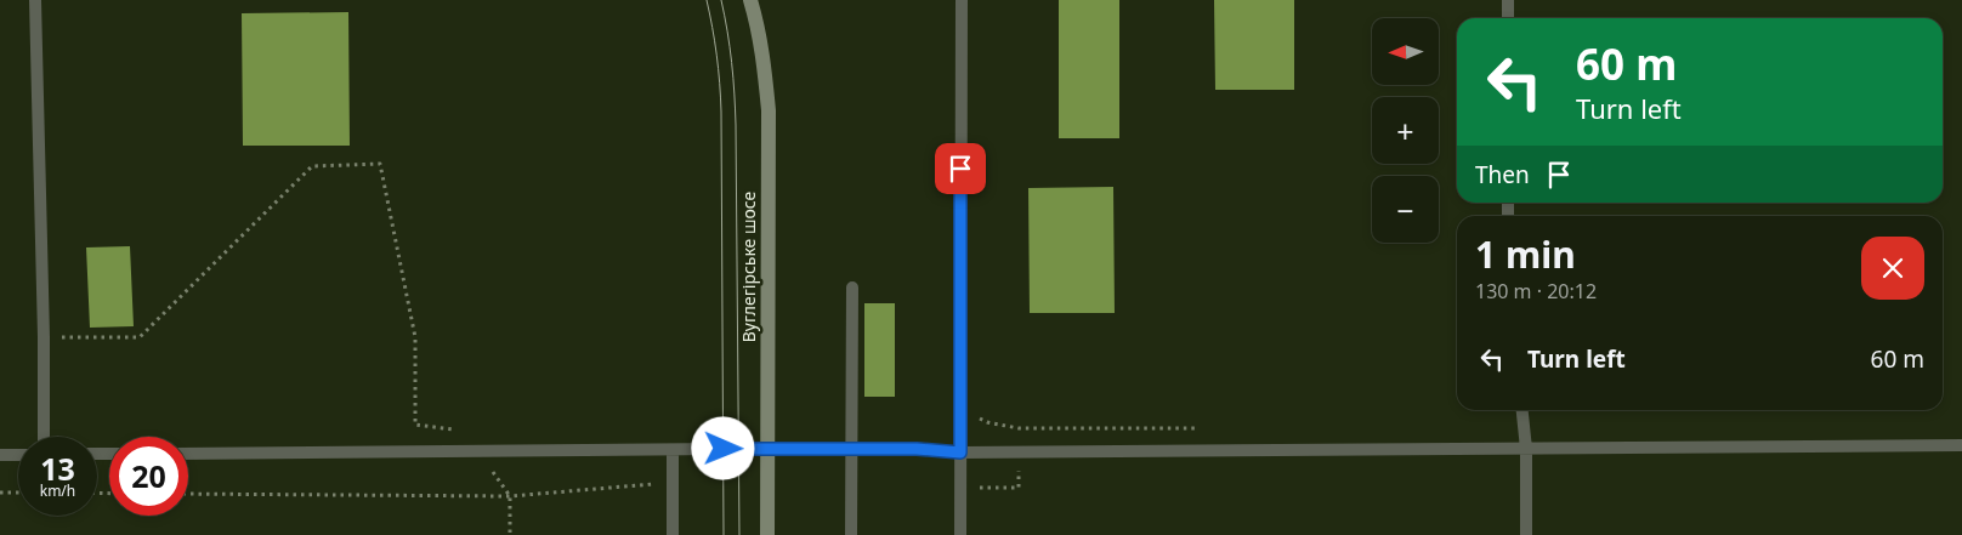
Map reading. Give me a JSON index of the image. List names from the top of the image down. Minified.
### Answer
{"streets":{"street":["Вуглегірське шосе"]},"north":"left","page":{"map_buttons":["+","−"],"turn":["60 m","Turn left"],"then":"Then","heading":["1 min","130 m · 20:12"],"list":[{"name":"Turn left","value":"60 m"}],"speed":"13 km/h","limit":"20"}}
